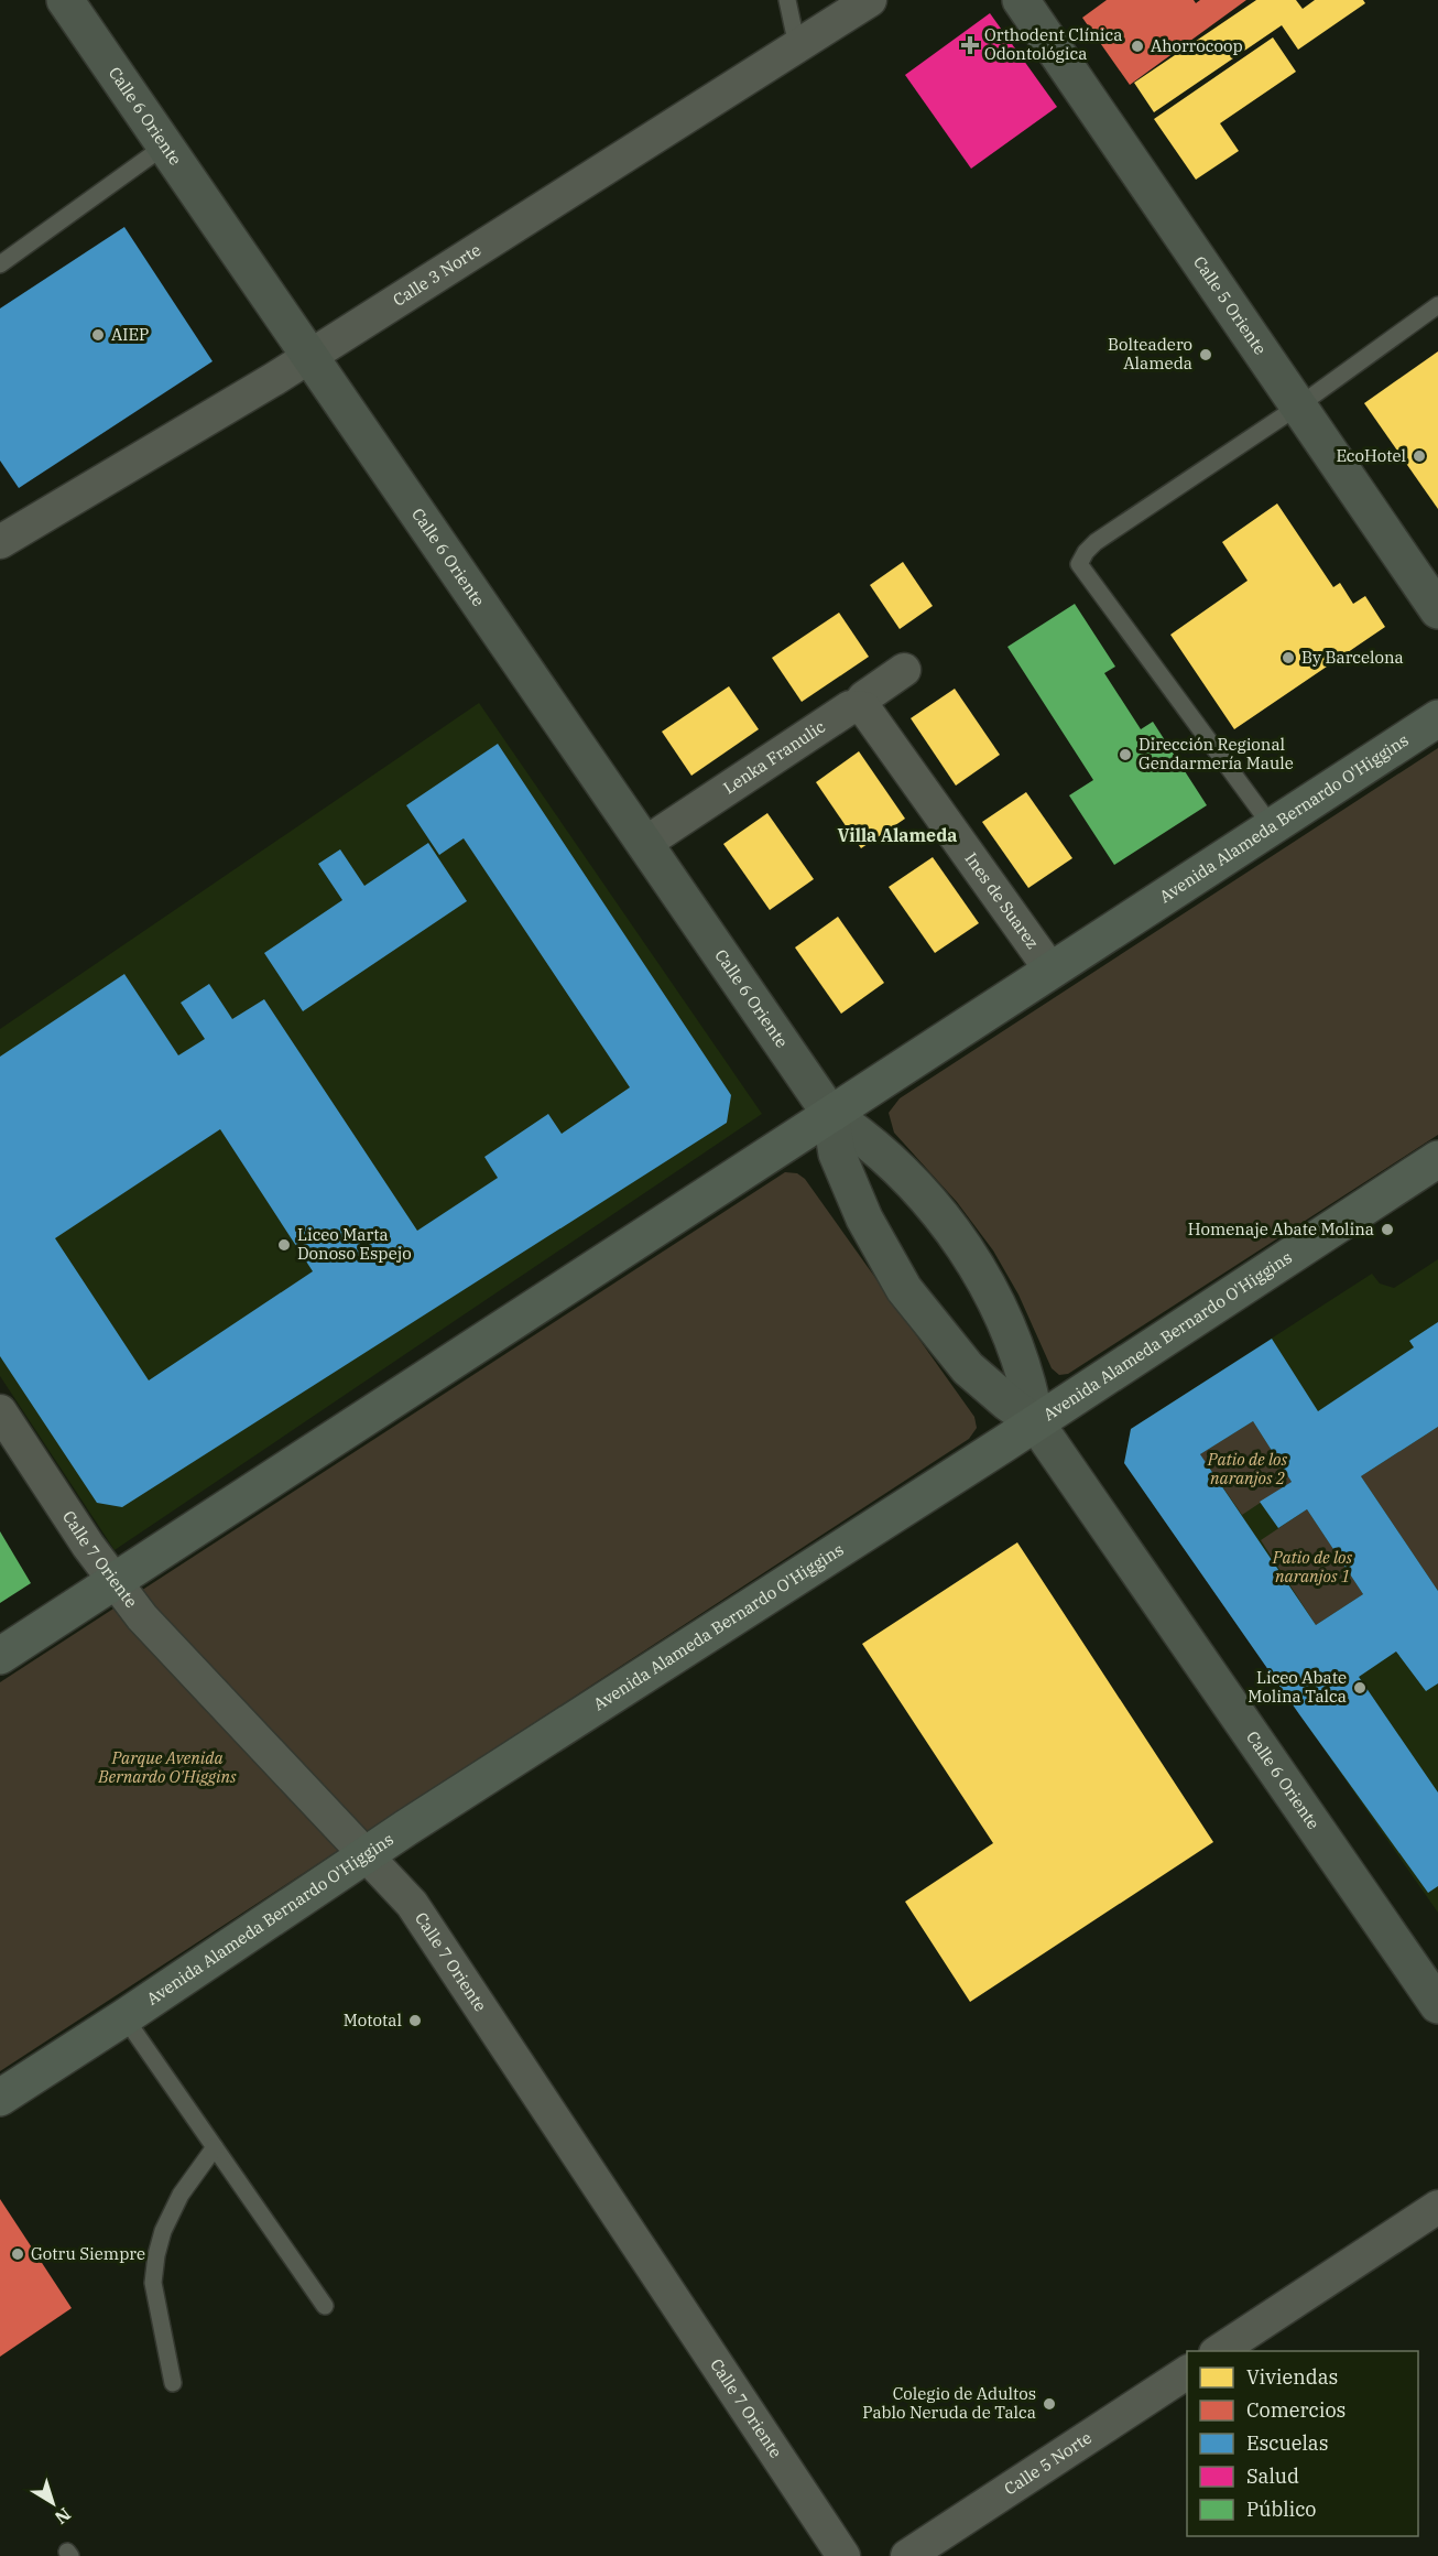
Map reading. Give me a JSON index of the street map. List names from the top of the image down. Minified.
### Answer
{"streets":{"main road":["Calle 6 Oriente","Calle 5 Oriente","Avenida Alameda Bernardo O'Higgins"],"street":["Calle 3 Norte","Lenka Franulic","Ines de Suarez","Calle 7 Oriente","Calle 5 Norte"]},"crossings":[["Calle 6 Oriente","Calle 3 Norte"],["Calle 6 Oriente","Lenka Franulic"],["Calle 6 Oriente","Avenida Alameda Bernardo O'Higgins"],["Lenka Franulic","Ines de Suarez"],["Avenida Alameda Bernardo O'Higgins","Ines de Suarez"],["Avenida Alameda Bernardo O'Higgins","Calle 7 Oriente"]],"districts":["Villa Alameda"],"parks":["Patio de los naranjos 2","Patio de los naranjos 1","Parque Avenida Bernardo O'Higgins"],"places":{"health":["Orthodent Clínica Odontológica"],"other":["Ahorrocoop","AIEP","Bolteadero Alameda","EcoHotel","By Barcelona","Dirección Regional Gendarmería Maule","Homenaje Abate Molina","Liceo Marta Donoso Espejo","Liceo Abate Molina Talca","Mototal","Gotru Siempre","Colegio de Adultos Pablo Neruda de Talca"]},"legend":["Viviendas","Comercios","Escuelas","Salud","Público"],"north":"bottom right"}
